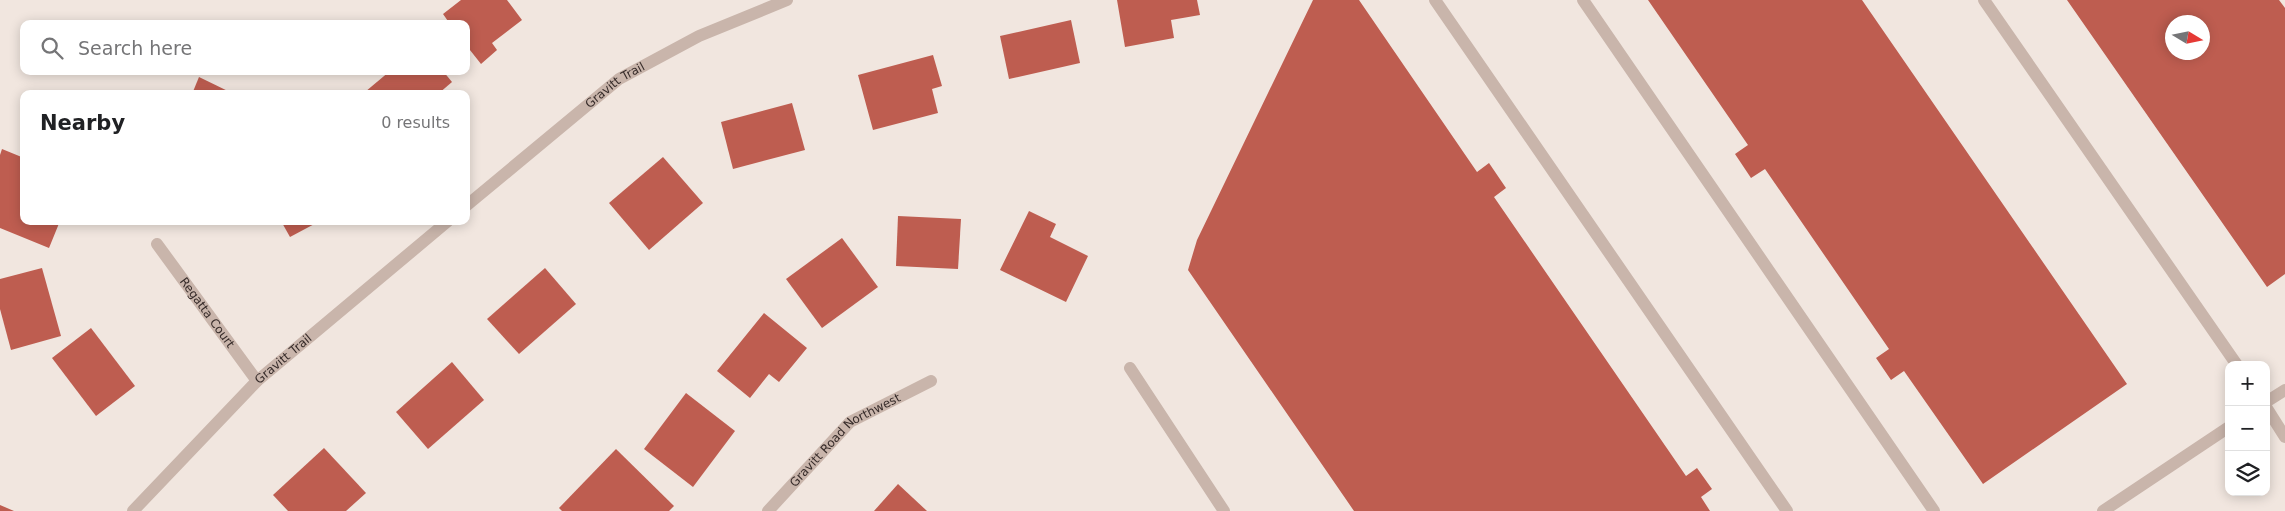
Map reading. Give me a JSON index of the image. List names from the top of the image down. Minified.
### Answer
{"streets":{"street":["Gravitt Trail","Regatta Court","Gravitt Road Northwest"]},"crossings":[["Gravitt Trail","Regatta Court"]],"north":"right","page":{"search":"Search here","heading":["Nearby","0 results"],"map_buttons":["+","−"]}}
